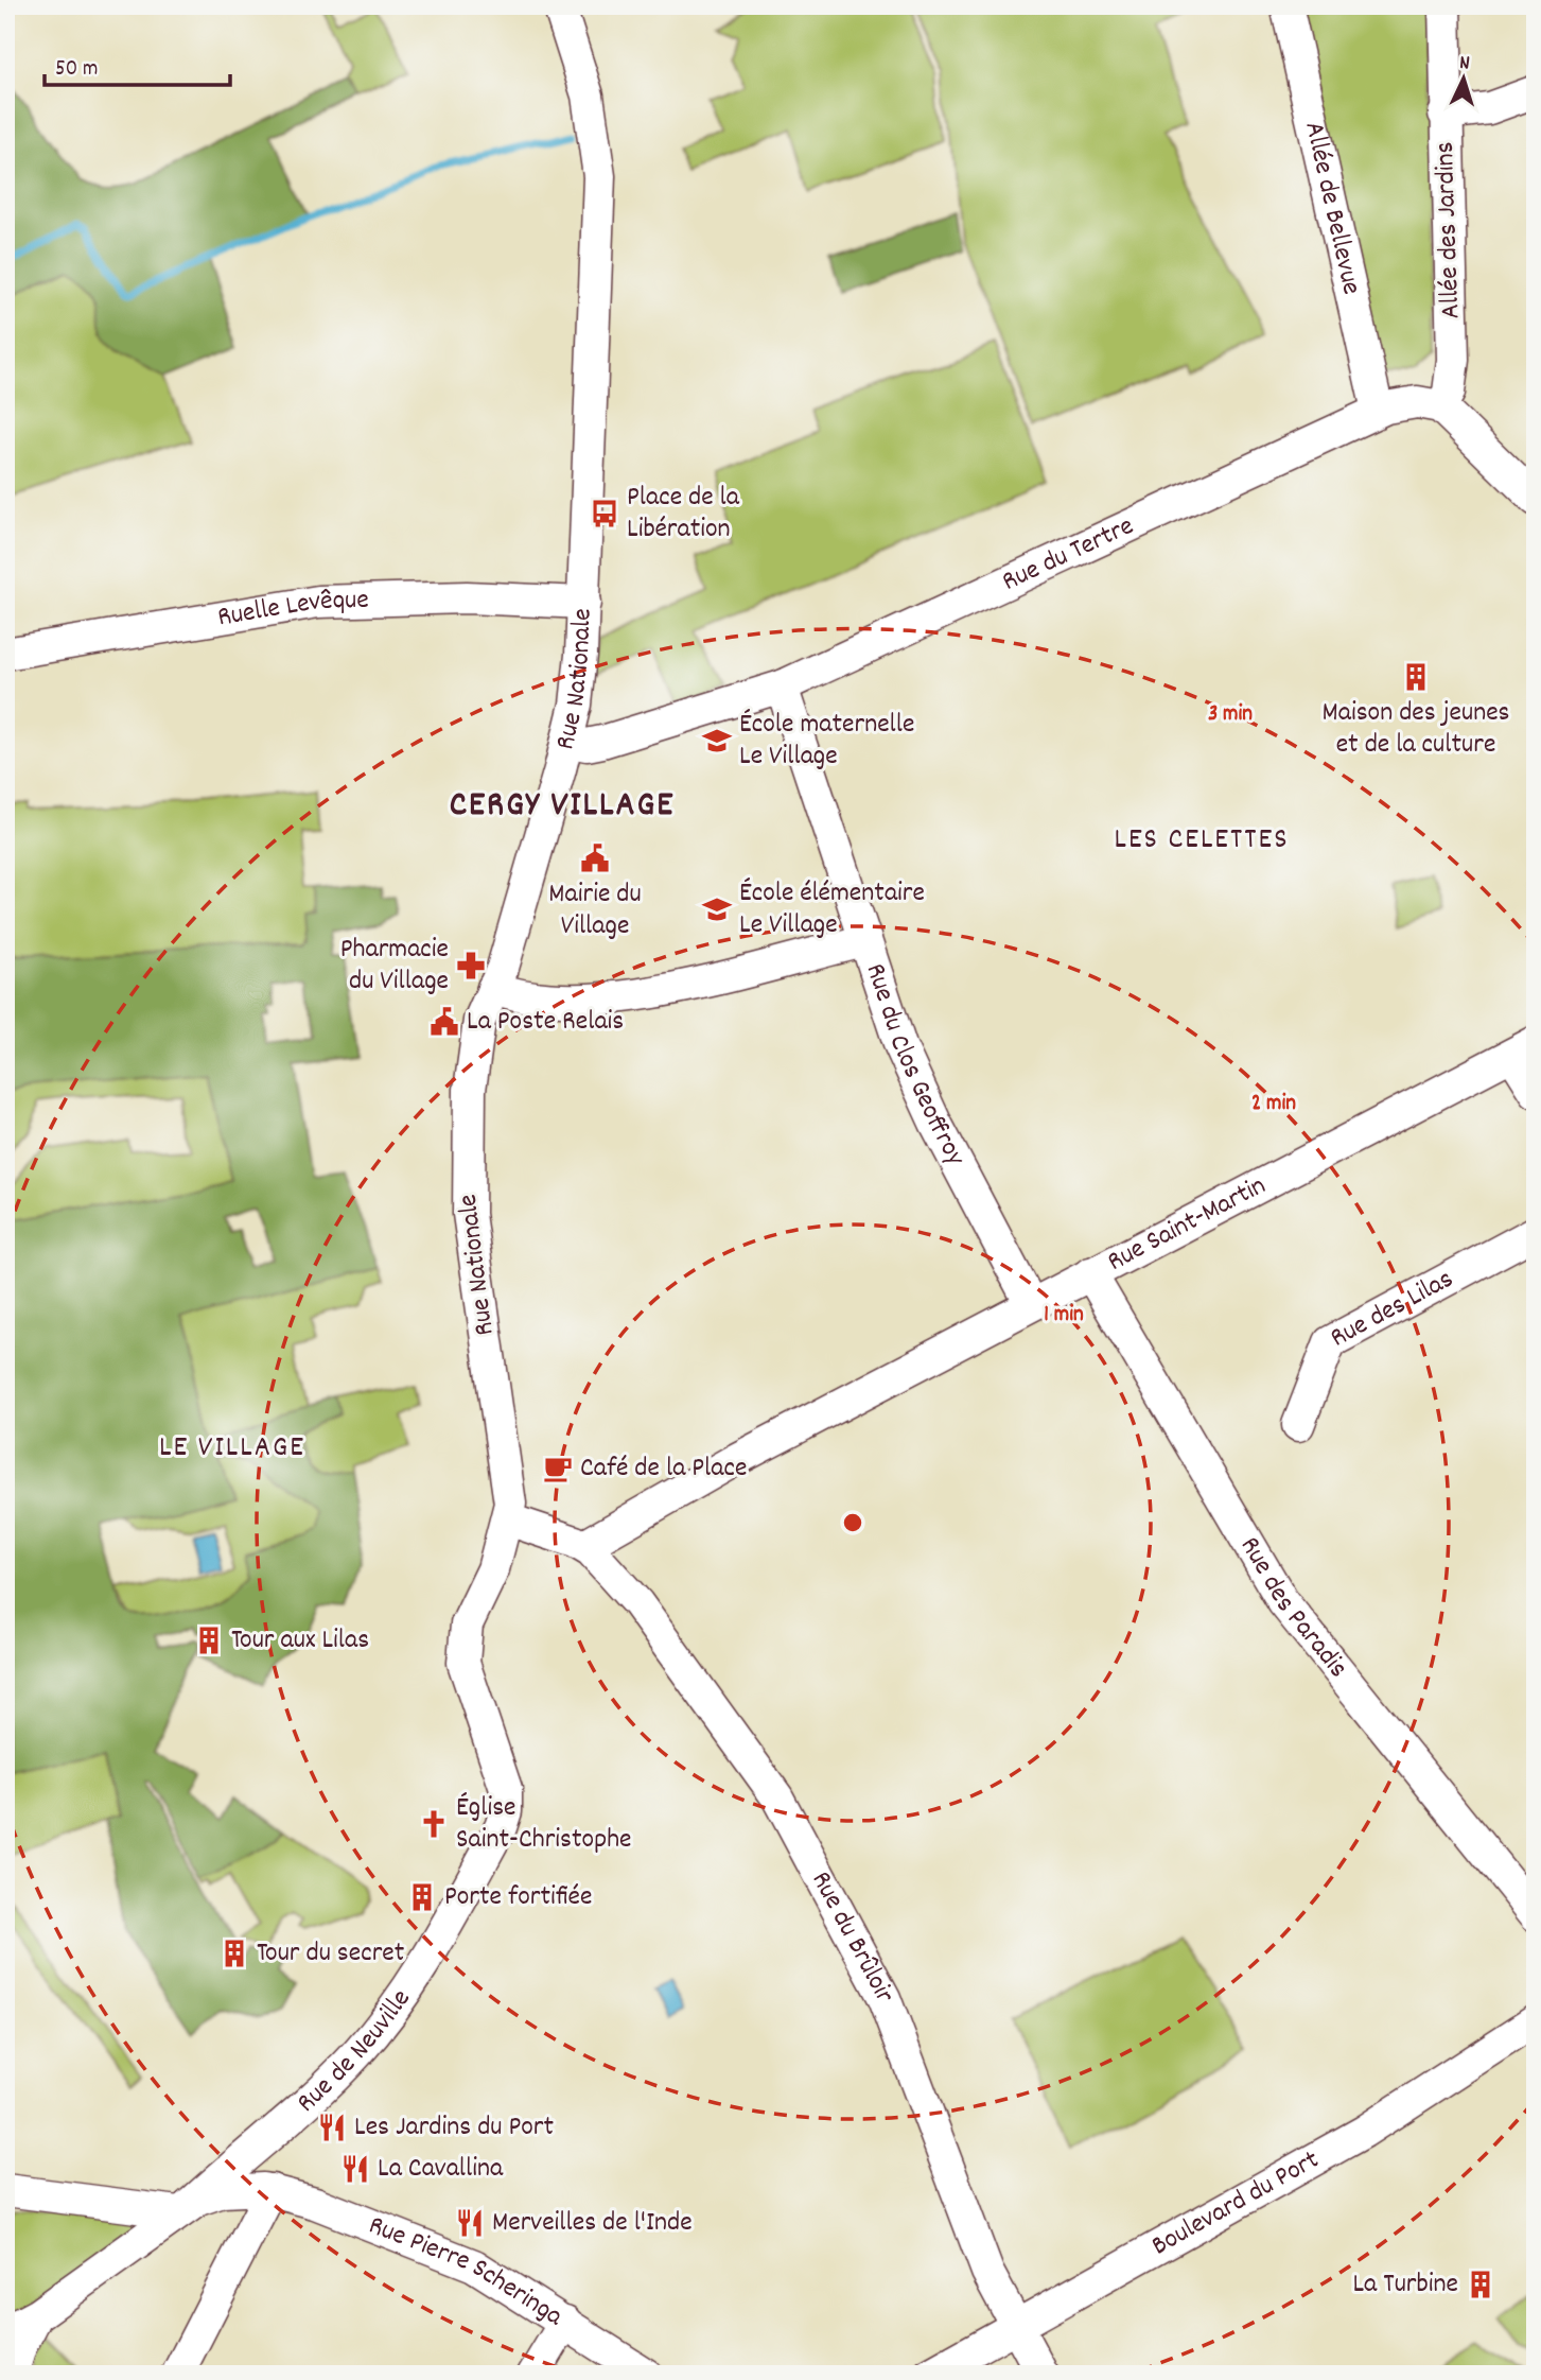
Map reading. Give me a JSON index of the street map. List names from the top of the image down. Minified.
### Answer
{"streets":{"street":["Allée de Bellevue","Allée des Jardins","Rue du Tertre","Ruelle Levêque","Rue Nationale","Rue du Clos Geoffroy","Rue Saint-Martin","Rue des Lilas","Rue des Paradis","Rue du Brûloir","Rue de Neuville","Boulevard du Port","Rue Pierre Scheringa"]},"crossings":[["Allée de Bellevue","Rue du Tertre"],["Allée des Jardins","Rue du Tertre"],["Rue du Tertre","Rue Nationale"],["Rue du Tertre","Rue du Clos Geoffroy"],["Ruelle Levêque","Rue Nationale"],["Rue Nationale","Rue de Neuville"],["Rue du Clos Geoffroy","Rue Saint-Martin"],["Rue Saint-Martin","Rue des Paradis"],["Rue Saint-Martin","Rue du Brûloir"],["Rue du Brûloir","Boulevard du Port"],["Rue de Neuville","Rue Pierre Scheringa"]],"districts":["CERGY VILLAGE","LES CELETTES","LE VILLAGE"],"places":{"bus stop":["Place de la Libération"],"building":["Maison des jeunes et de la culture","Tour aux Lilas","Porte fortifiée","Tour du secret","La Turbine"],"school or university":["École maternelle Le Village","École élémentaire Le Village"],"public building":["Mairie du Village","La Poste Relais"],"pharmacy":["Pharmacie du Village"],"cafe":["Café de la Place"],"church":["Église Saint-Christophe"],"restaurant":["Les Jardins du Port","La Cavallina","Merveilles de l'Inde"]},"scale_bar":"50 m","north":"top","rings":["3 min","2 min","1 min"]}
